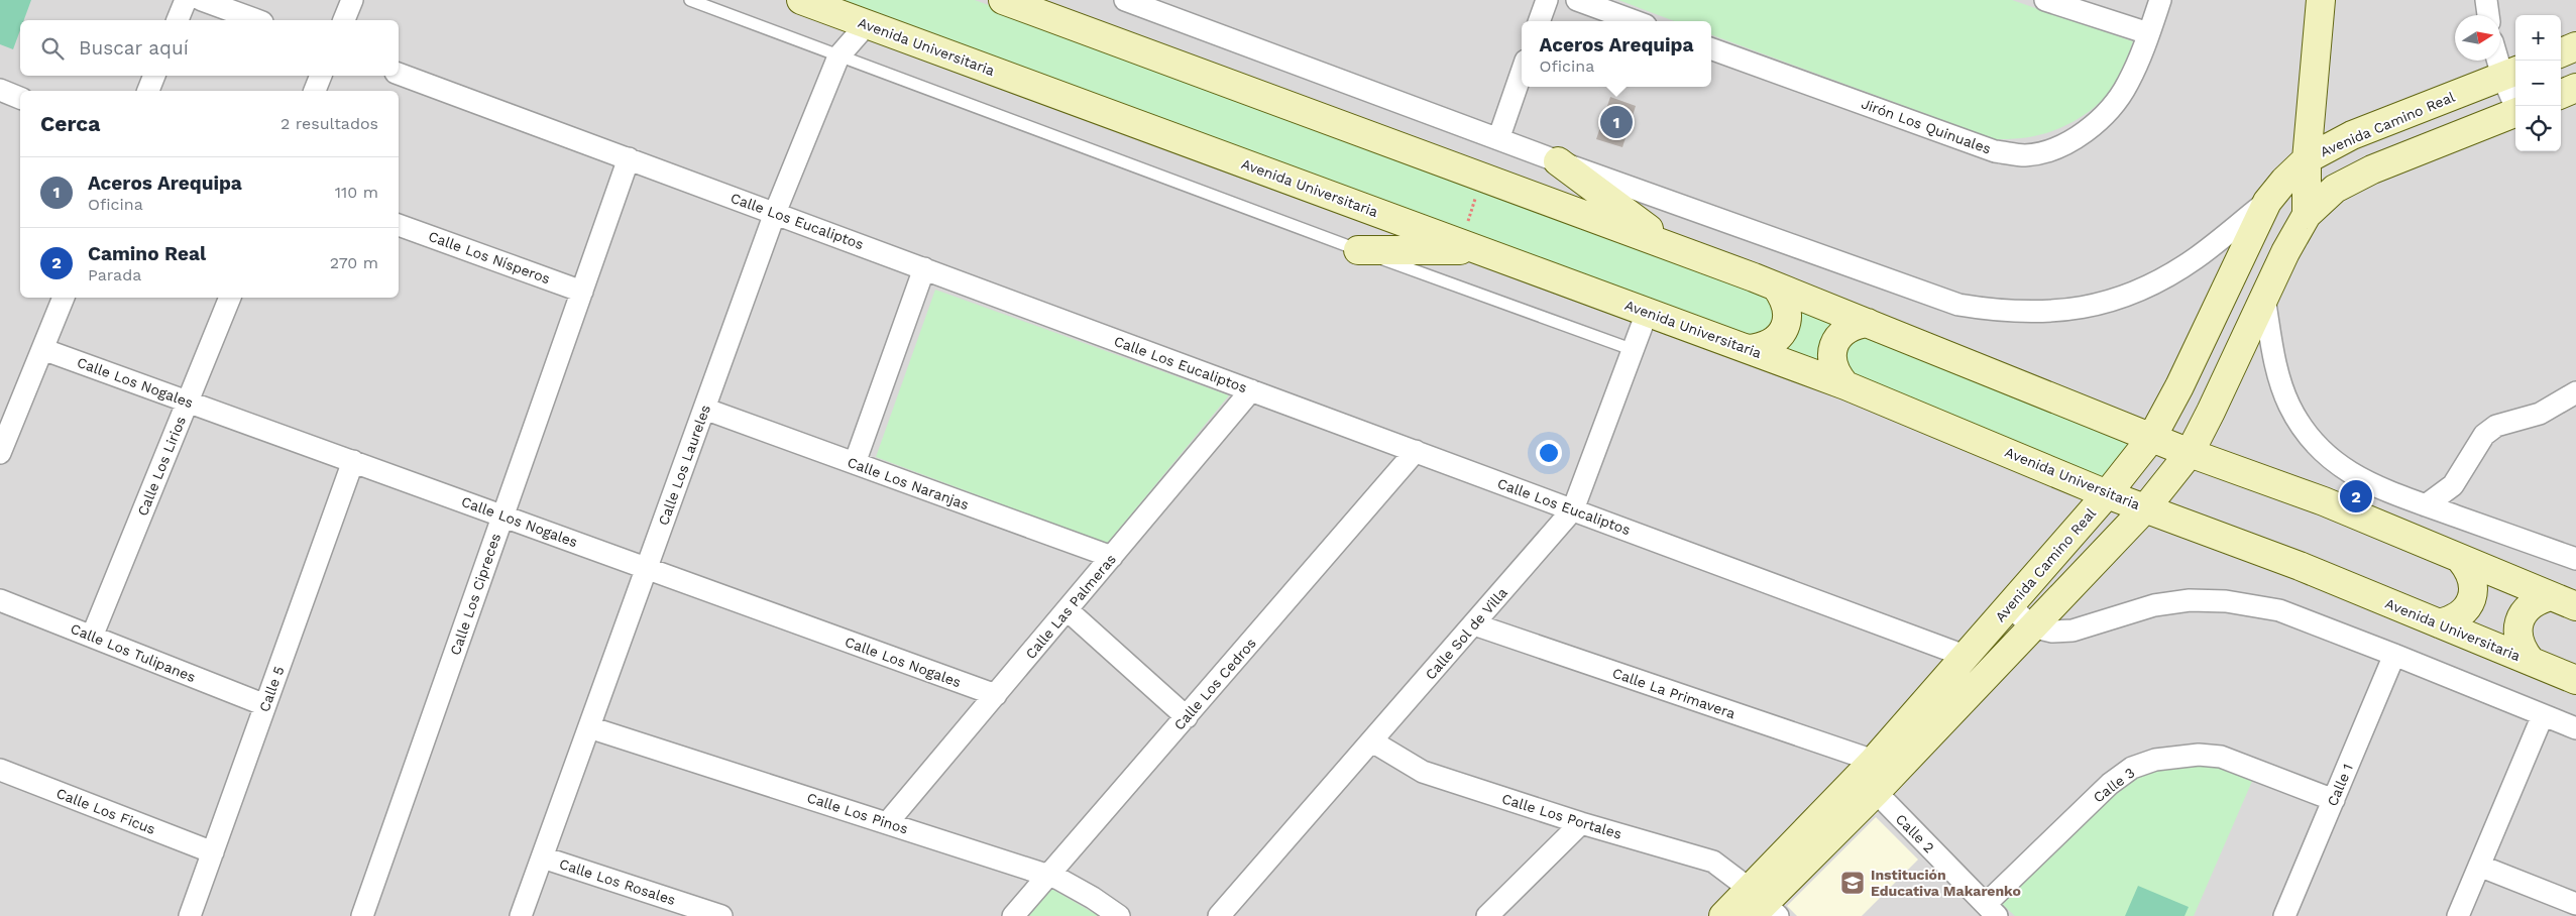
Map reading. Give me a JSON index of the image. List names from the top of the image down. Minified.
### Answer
{"streets":{"main road":["Avenida Universitaria","Avenida Camino Real"],"street":["Jirón Los Quinuales","Calle Los Eucaliptos","Calle Los Nísperos","Calle Los Nogales","Calle Los Laureles","Calle Los Lirios","Calle Los Naranjas","Calle Los Cipreces","Calle Las Palmeras","Calle Sol de Villa","Calle Los Tulipanes","Calle Los Cedros","Calle 5","Calle La Primavera","Calle 3","Calle 1","Calle Los Ficus","Calle Los Pinos","Calle Los Portales","Calle 2","Calle Los Rosales"]},"crossings":[["Avenida Universitaria","Avenida Camino Real"],["Avenida Universitaria","Calle Los Laureles"],["Avenida Universitaria","Calle Sol de Villa"],["Avenida Camino Real","Calle Los Eucaliptos"],["Avenida Camino Real","Calle La Primavera"],["Avenida Camino Real","Calle Los Portales"],["Avenida Camino Real","Calle 2"],["Calle Los Eucaliptos","Calle Los Laureles"],["Calle Los Eucaliptos","Calle Los Cipreces"],["Calle Los Eucaliptos","Calle Las Palmeras"],["Calle Los Eucaliptos","Calle Sol de Villa"],["Calle Los Eucaliptos","Calle Los Cedros"],["Calle Los Nísperos","Calle Los Cipreces"],["Calle Los Nogales","Calle Los Laureles"],["Calle Los Nogales","Calle Los Lirios"],["Calle Los Nogales","Calle Los Cipreces"],["Calle Los Nogales","Calle Las Palmeras"],["Calle Los Nogales","Calle 5"],["Calle Los Laureles","Calle Los Naranjas"],["Calle Los Laureles","Calle Los Pinos"],["Calle Los Laureles","Calle Los Rosales"],["Calle Los Lirios","Calle Los Tulipanes"],["Calle Los Naranjas","Calle Las Palmeras"],["Calle Las Palmeras","Calle Los Pinos"],["Calle Sol de Villa","Calle La Primavera"],["Calle Sol de Villa","Calle Los Portales"],["Calle Los Tulipanes","Calle 5"],["Calle Los Cedros","Calle Los Pinos"],["Calle 5","Calle Los Ficus"],["Calle 3","Calle 1"],["Calle 3","Calle 2"]],"places":{"school or university":["Institución Educativa Makarenko"]},"north":"right","page":{"map_buttons":["+","−"],"search":"Buscar aquí","popup":["Aceros Arequipa","Oficina"],"heading":["Cerca","2 resultados"],"pins":["1","2"],"list":[{"mark":"1","name":"Aceros Arequipa","note":"Oficina","value":"110 m"},{"mark":"2","name":"Camino Real","note":"Parada","value":"270 m"}]}}
